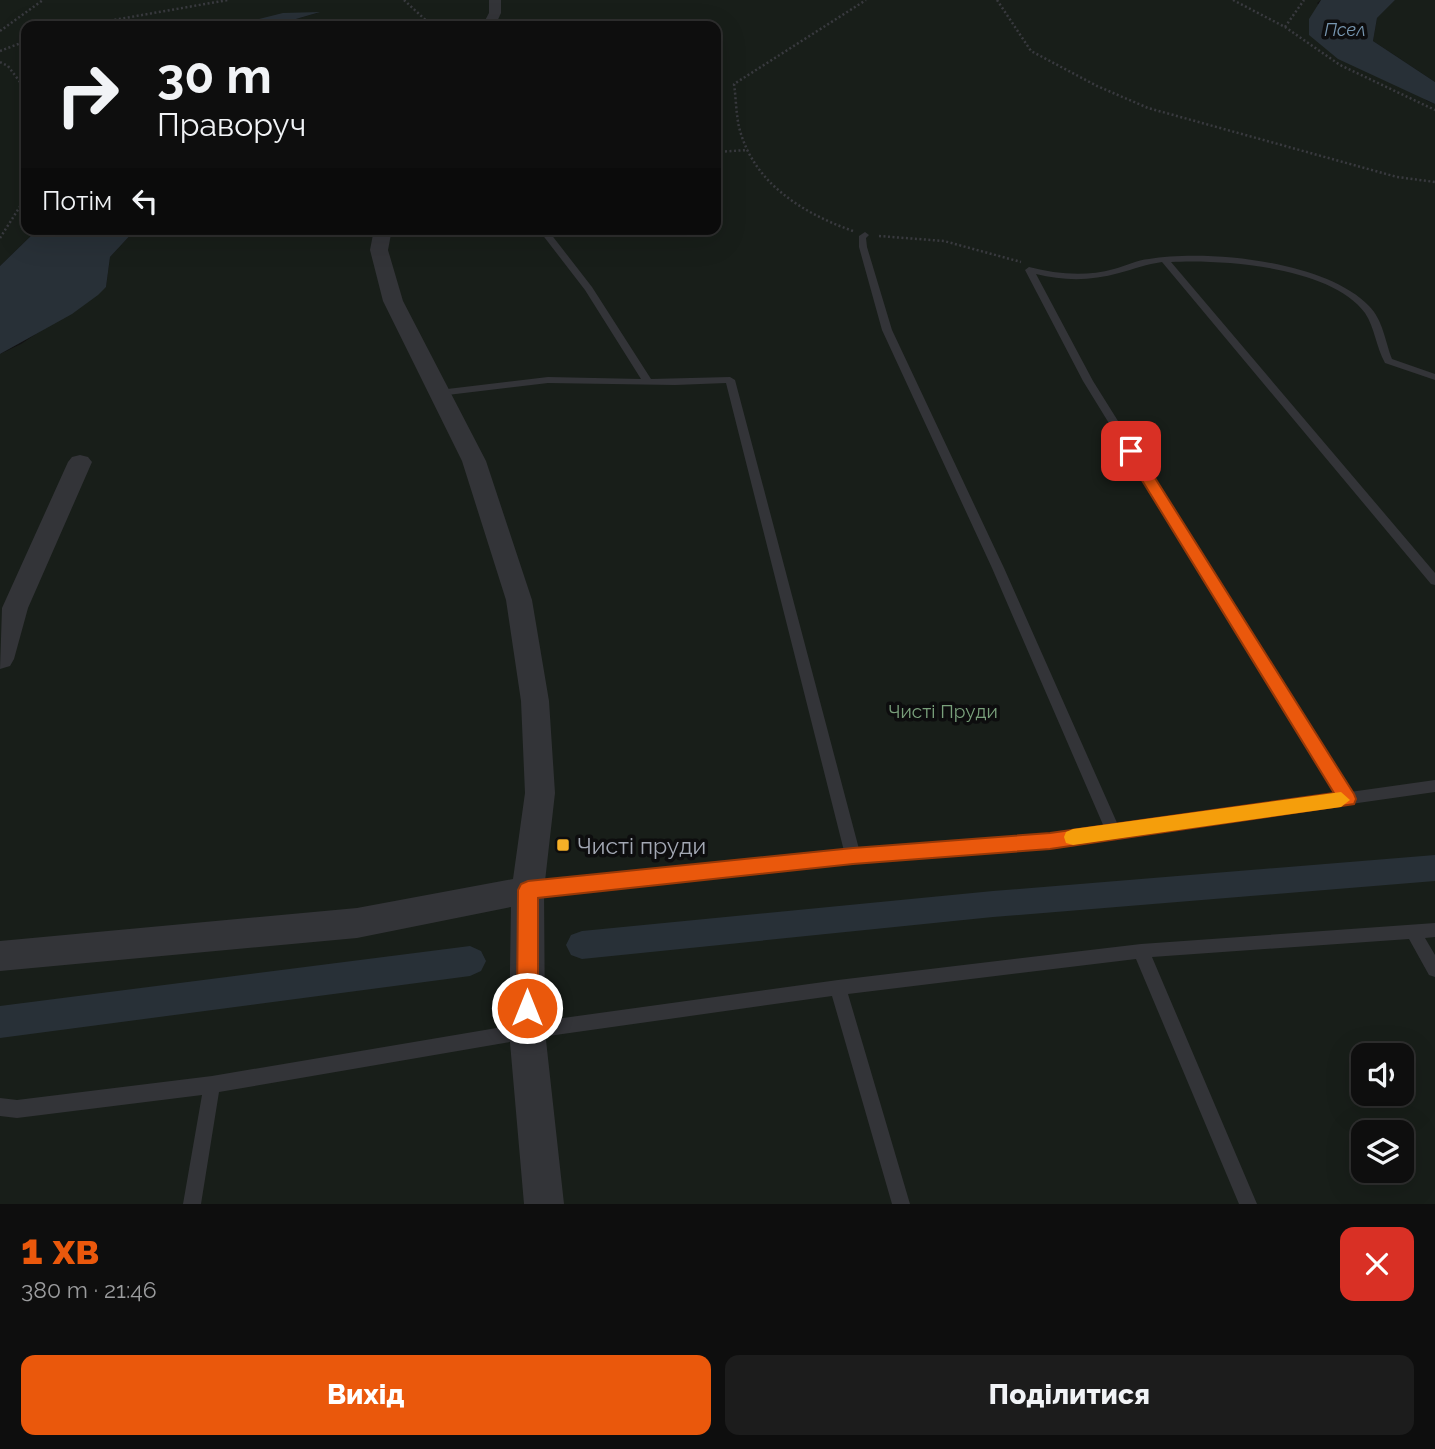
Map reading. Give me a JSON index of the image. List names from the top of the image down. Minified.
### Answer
{"water":["Псел"],"parks":["Чисті Пруди"],"places":{"transit":["Чисті пруди"]},"page":{"turn":["30 m","Праворуч"],"then":"Потім","heading":["1 хв","380 m · 21:46"],"buttons":["Вихід","Поділитися"]}}
